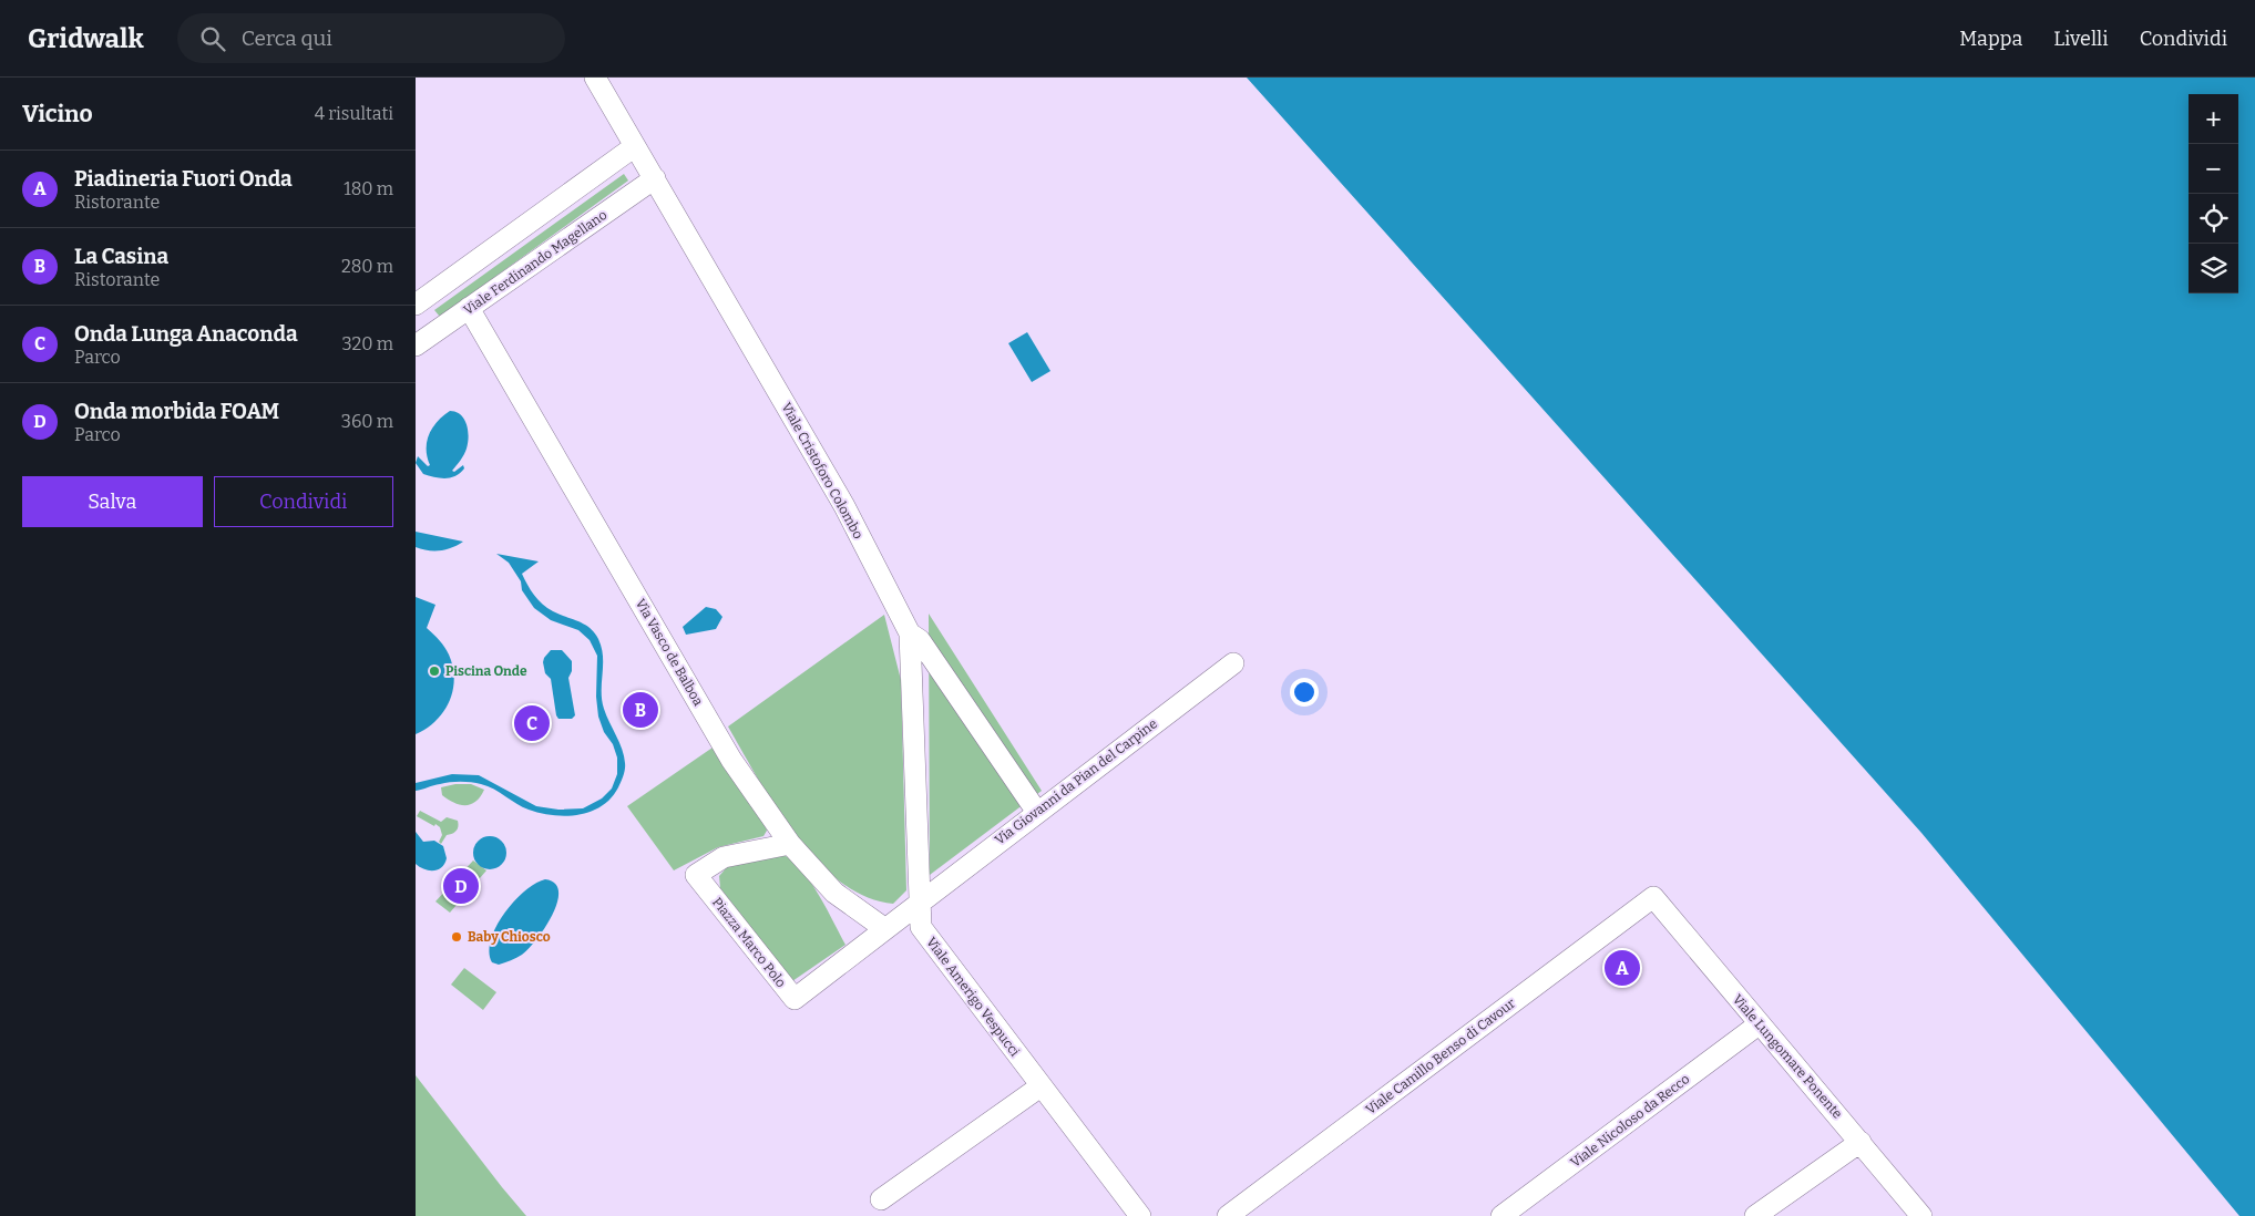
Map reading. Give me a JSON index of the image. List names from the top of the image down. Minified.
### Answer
{"streets":{"street":["Viale Ferdinando Magellano","Viale Cristoforo Colombo","Via Vasco de Balboa","Via Giovanni da Pian del Carpine","Piazza Marco Polo","Viale Amerigo Vespucci","Viale Camillo Benso di Cavour","Viale Lungomare Ponente","Viale Nicoloso da Recco"]},"crossings":[["Viale Ferdinando Magellano","Viale Cristoforo Colombo"],["Viale Ferdinando Magellano","Via Vasco de Balboa"],["Viale Cristoforo Colombo","Via Giovanni da Pian del Carpine"],["Viale Cristoforo Colombo","Viale Amerigo Vespucci"],["Via Vasco de Balboa","Piazza Marco Polo"],["Via Giovanni da Pian del Carpine","Viale Amerigo Vespucci"],["Viale Camillo Benso di Cavour","Viale Lungomare Ponente"],["Viale Lungomare Ponente","Viale Nicoloso da Recco"]],"places":["Piscina Onde","Baby Chiosco"],"page":{"header":"Gridwalk","search":"Cerca qui","nav":["Mappa","Livelli","Condividi"],"heading":["Vicino","4 risultati"],"map_buttons":["+","−"],"list":[{"mark":"A","name":"Piadineria Fuori Onda","note":"Ristorante","value":"180 m"},{"mark":"B","name":"La Casina","note":"Ristorante","value":"280 m"},{"mark":"C","name":"Onda Lunga Anaconda","note":"Parco","value":"320 m"},{"mark":"D","name":"Onda morbida FOAM","note":"Parco","value":"360 m"}],"buttons":["Salva","Condividi"],"pins":["B","C","D","A"]}}
